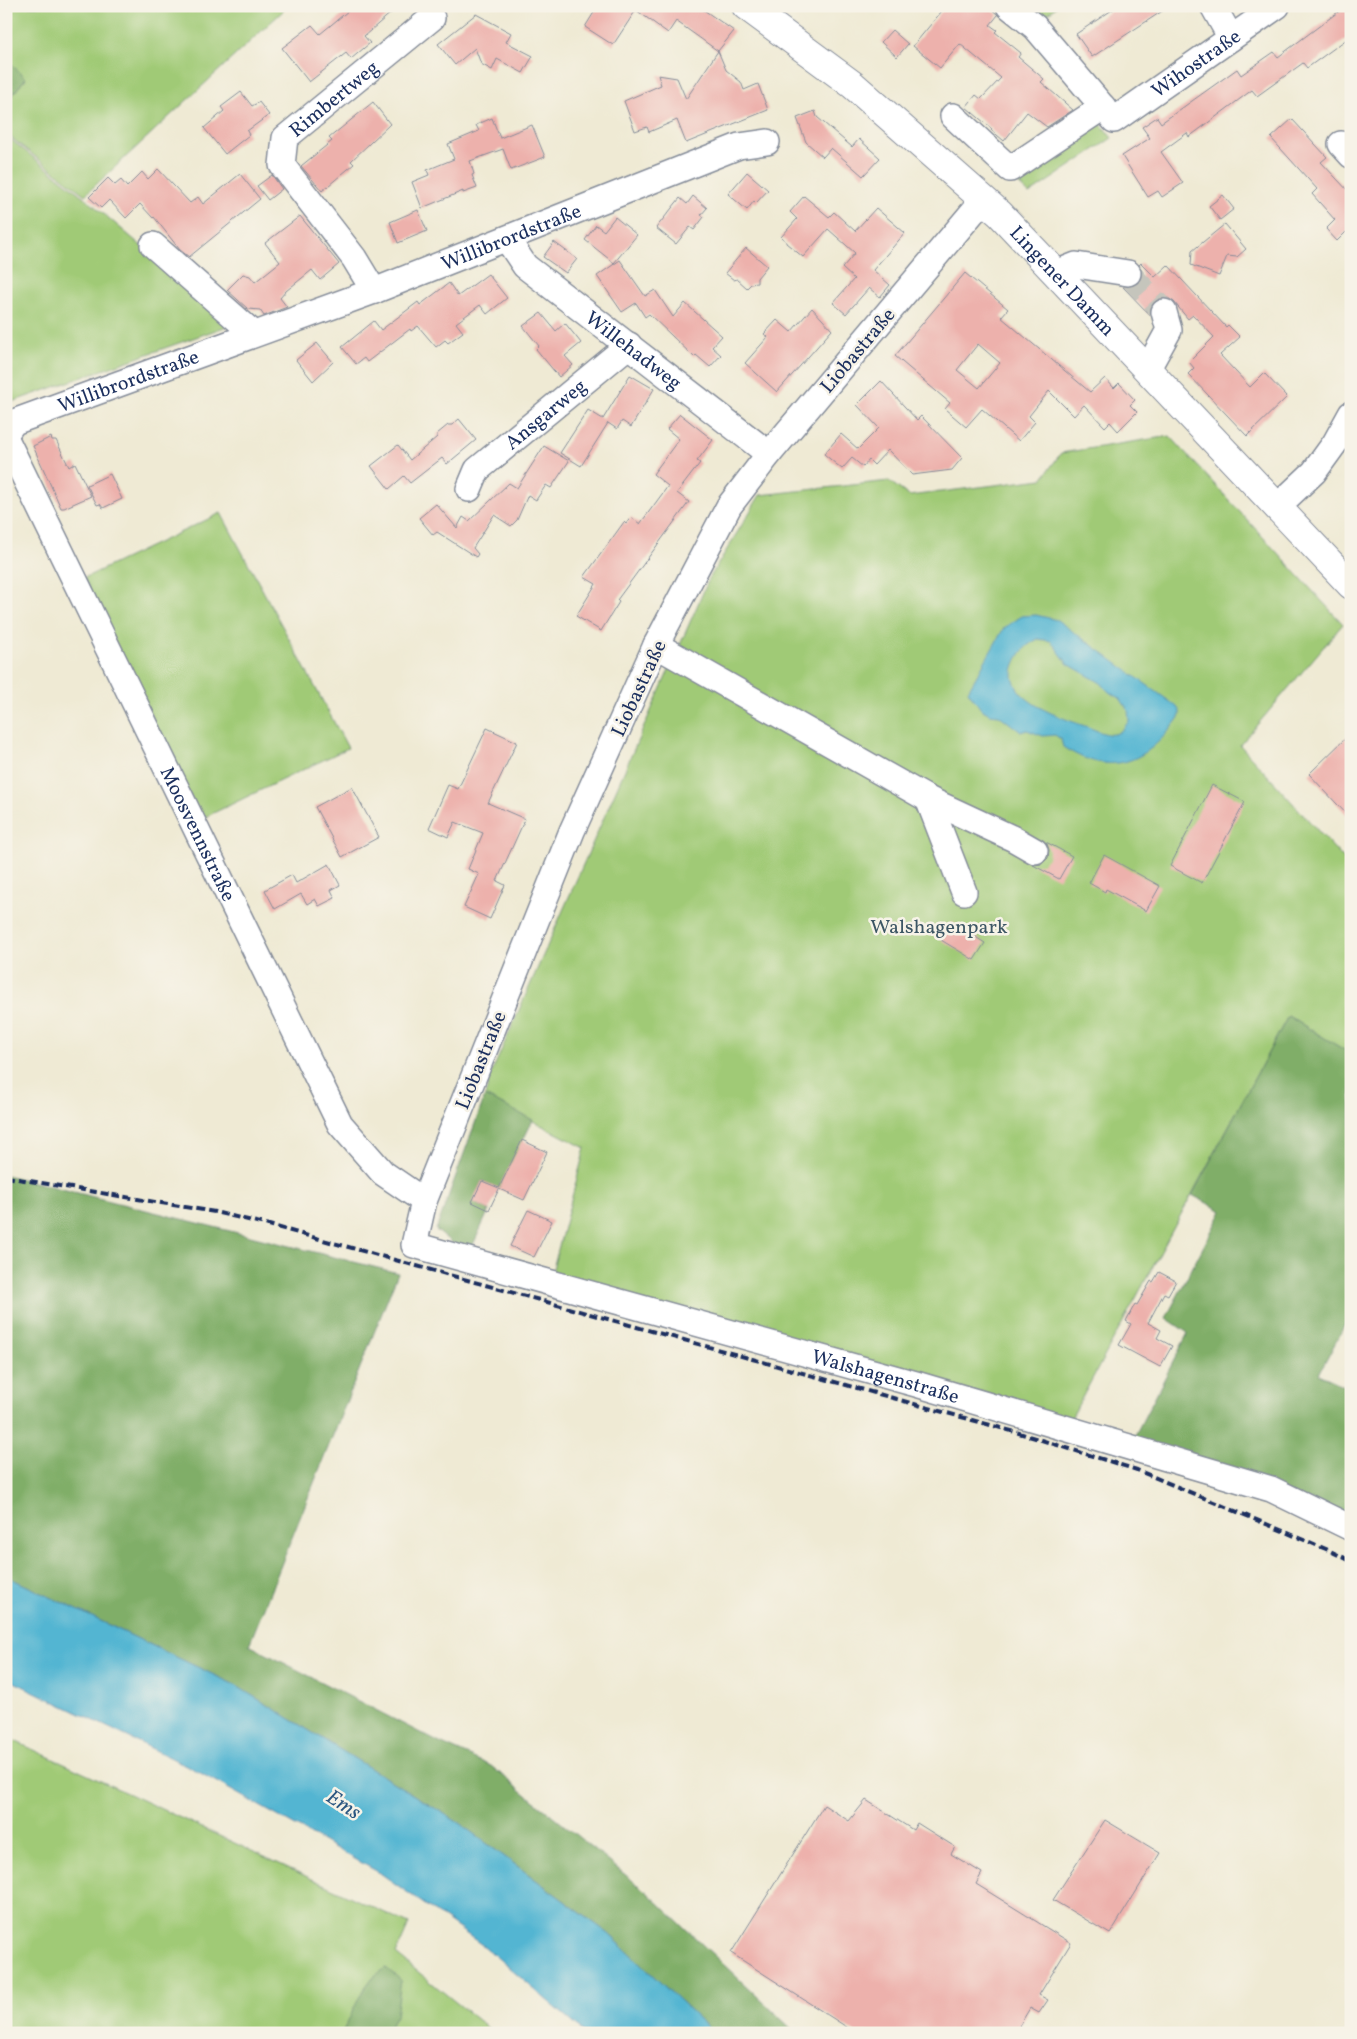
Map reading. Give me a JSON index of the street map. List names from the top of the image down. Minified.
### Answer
{"streets":{"main road":["Lingener Damm"],"street":["Wihostraße","Rimbertweg","Willibrordstraße","Willehadweg","Liobastraße","Ansgarweg","Moosvennstraße","Walshagenstraße"]},"crossings":[["Rimbertweg","Willibrordstraße"],["Willibrordstraße","Willehadweg"],["Lingener Damm","Liobastraße"],["Willehadweg","Liobastraße"],["Willehadweg","Ansgarweg"],["Liobastraße","Moosvennstraße"],["Liobastraße","Walshagenstraße"]],"water":["Ems"],"parks":["Walshagenpark"]}
